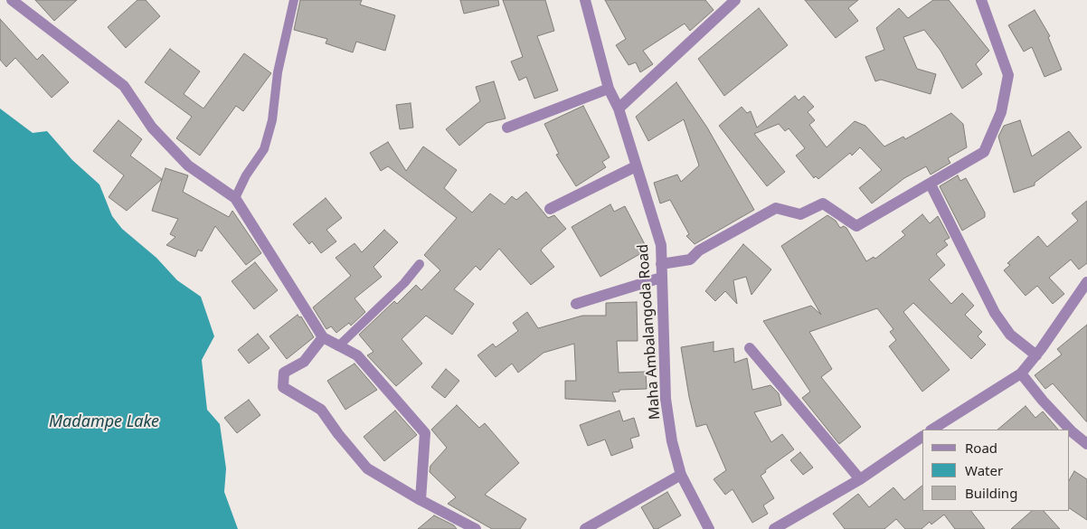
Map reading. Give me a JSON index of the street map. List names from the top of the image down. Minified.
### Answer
{"streets":{"street":["Maha Ambalangoda Road"]},"water":["Madampe Lake"],"legend":["Road","Water","Building"]}
